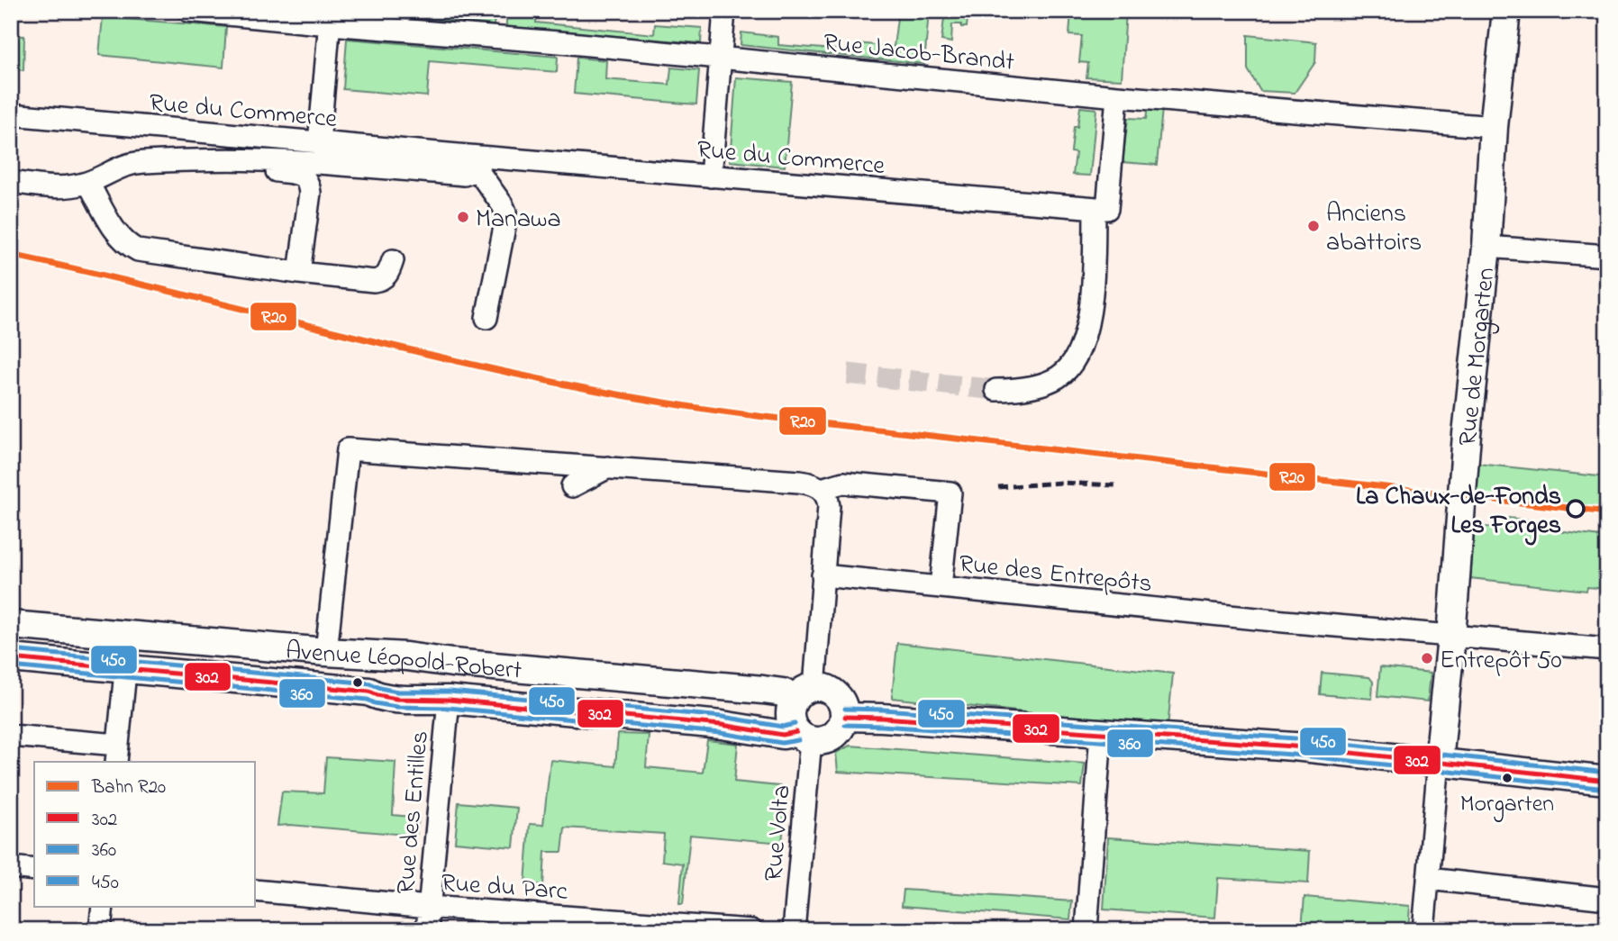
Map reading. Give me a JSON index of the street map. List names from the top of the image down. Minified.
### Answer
{"streets":{"main road":["Rue de Morgarten","Avenue Léopold-Robert"],"street":["Rue Jacob-Brandt","Rue du Commerce","Rue des Entrepôts","Rue des Entilles","Rue Volta","Rue du Parc"]},"crossings":[["Rue Jacob-Brandt","Rue de Morgarten"],["Rue de Morgarten","Rue des Entrepôts"],["Avenue Léopold-Robert","Rue des Entilles"],["Avenue Léopold-Robert","Rue Volta"],["Rue des Entilles","Rue du Parc"]],"places":["Manawa","Anciens abattoirs","La Chaux-de-Fonds Les Forges","Entrepôt 50","Morgarten"],"lines":["rail line R20","transit line 450","transit line 302","transit line 360"],"legend":["Bahn R20","302","360","450"]}
